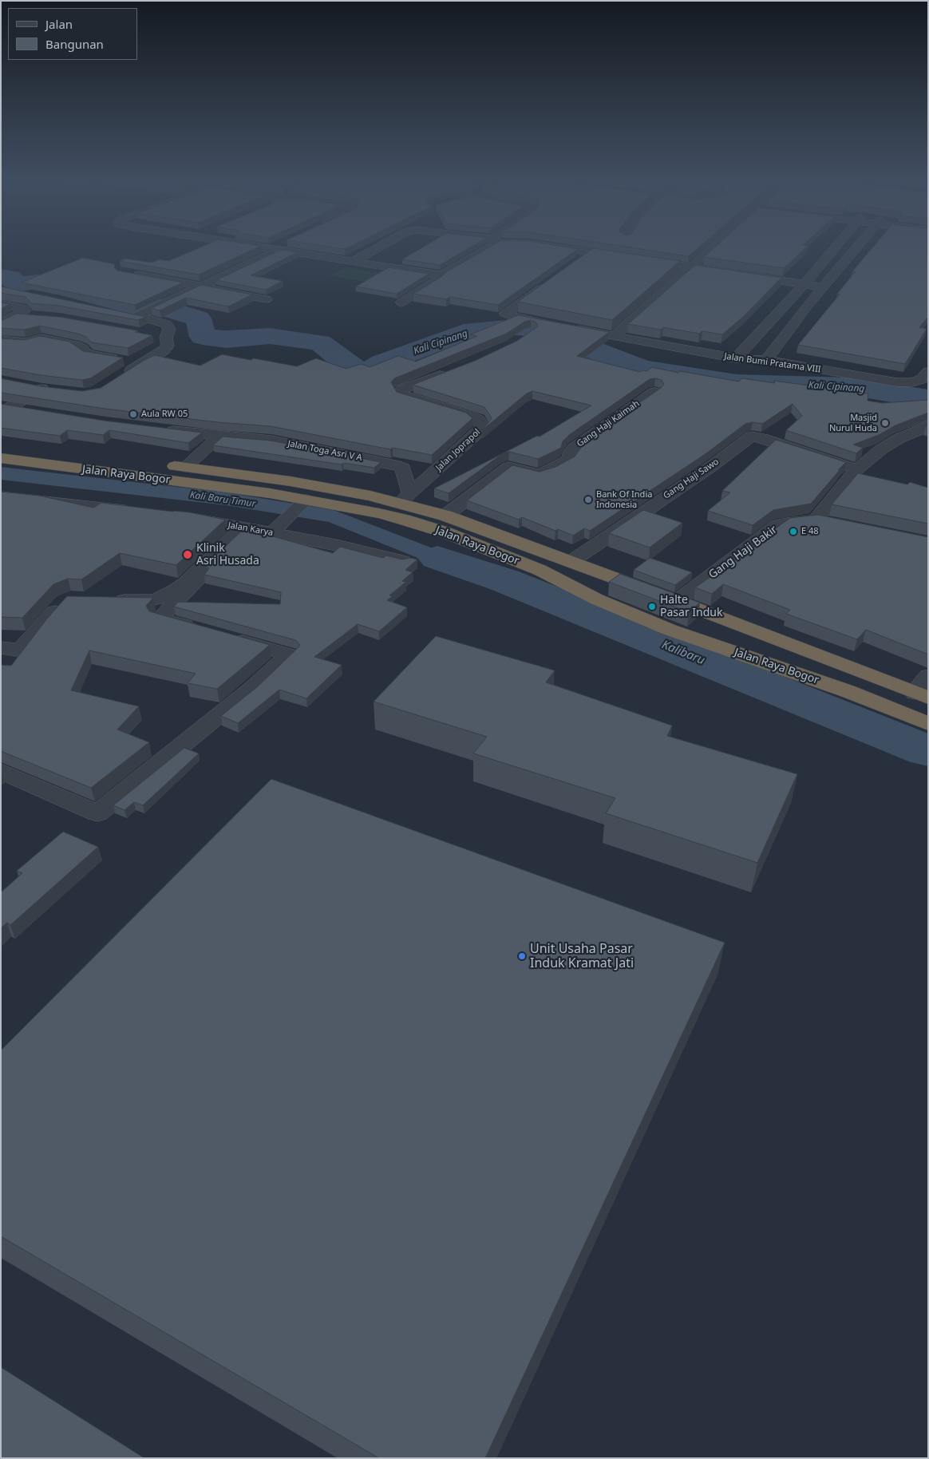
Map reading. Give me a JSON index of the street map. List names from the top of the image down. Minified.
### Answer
{"streets":{"highway":["Jalan Raya Bogor"],"street":["Jalan Bumi Pratama VIII","Gang Haji Kaimah","Jalan Joprapol","Jalan Toga Asri V A","Gang Haji Sawo","Jalan Karya","Gang Haji Bakir"]},"crossings":[["Gang Haji Kaimah","Jalan Raya Bogor"],["Jalan Joprapol","Jalan Toga Asri V A"],["Jalan Joprapol","Jalan Raya Bogor"],["Jalan Toga Asri V A","Jalan Raya Bogor"],["Jalan Raya Bogor","Gang Haji Sawo"],["Jalan Raya Bogor","Gang Haji Bakir"],["Gang Haji Sawo","Gang Haji Bakir"]],"water":["Kali Cipinang","Kali Baru Timur","Kalibaru"],"places":["Aula RW 05","Masjid Nurul Huda","Bank Of India Indonesia","E 48","Klinik Asri Husada","Halte Pasar Induk","Unit Usaha Pasar Induk Kramat Jati"],"legend":["Jalan","Bangunan"]}
